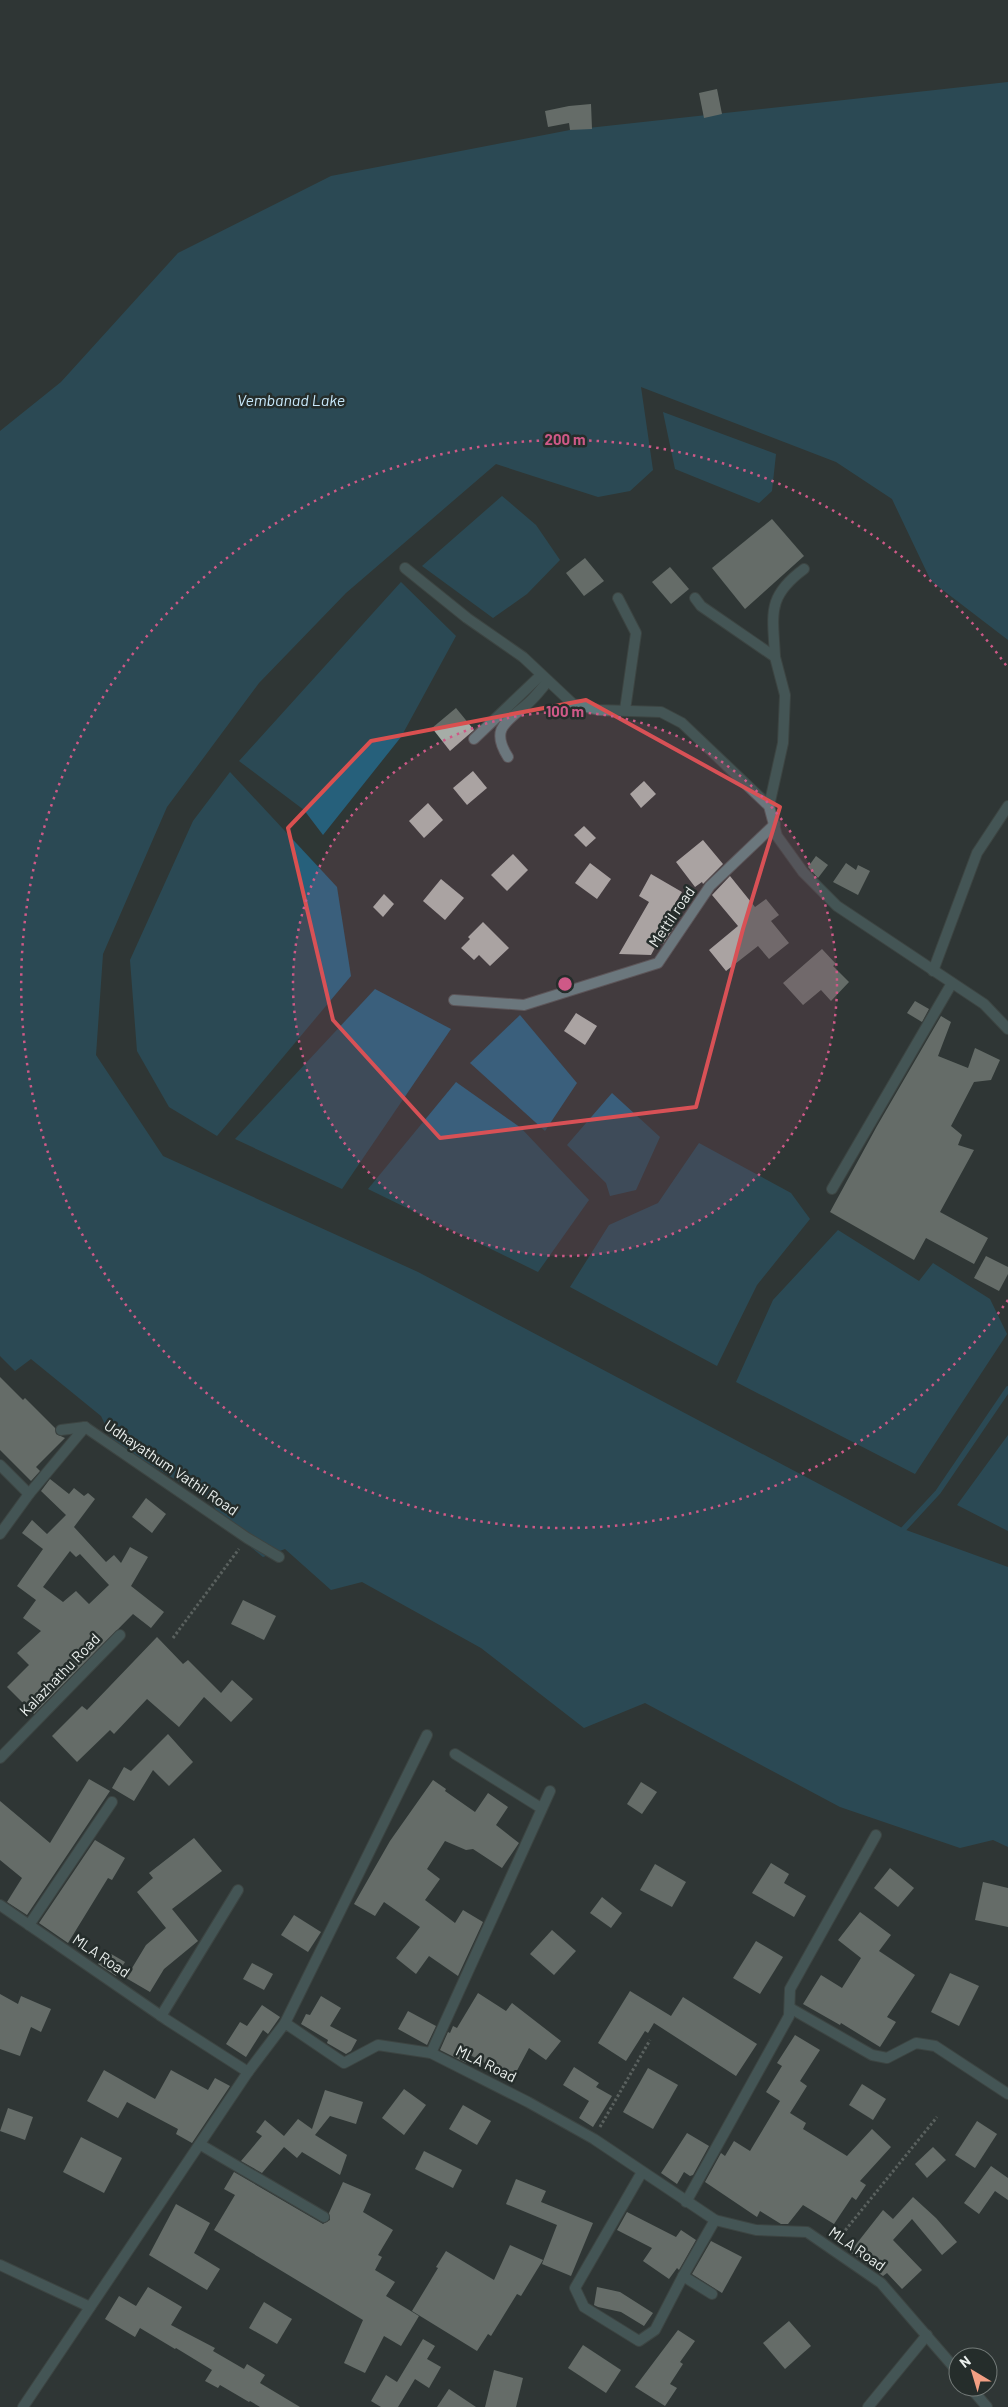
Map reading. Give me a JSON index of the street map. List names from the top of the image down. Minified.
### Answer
{"streets":{"street":["Mettil road","Udhayathum Vathil Road","Kalazhathu Road","MLA Road"]},"water":["Vembanad Lake"],"north":"top left","rings":["200 m","100 m"]}
